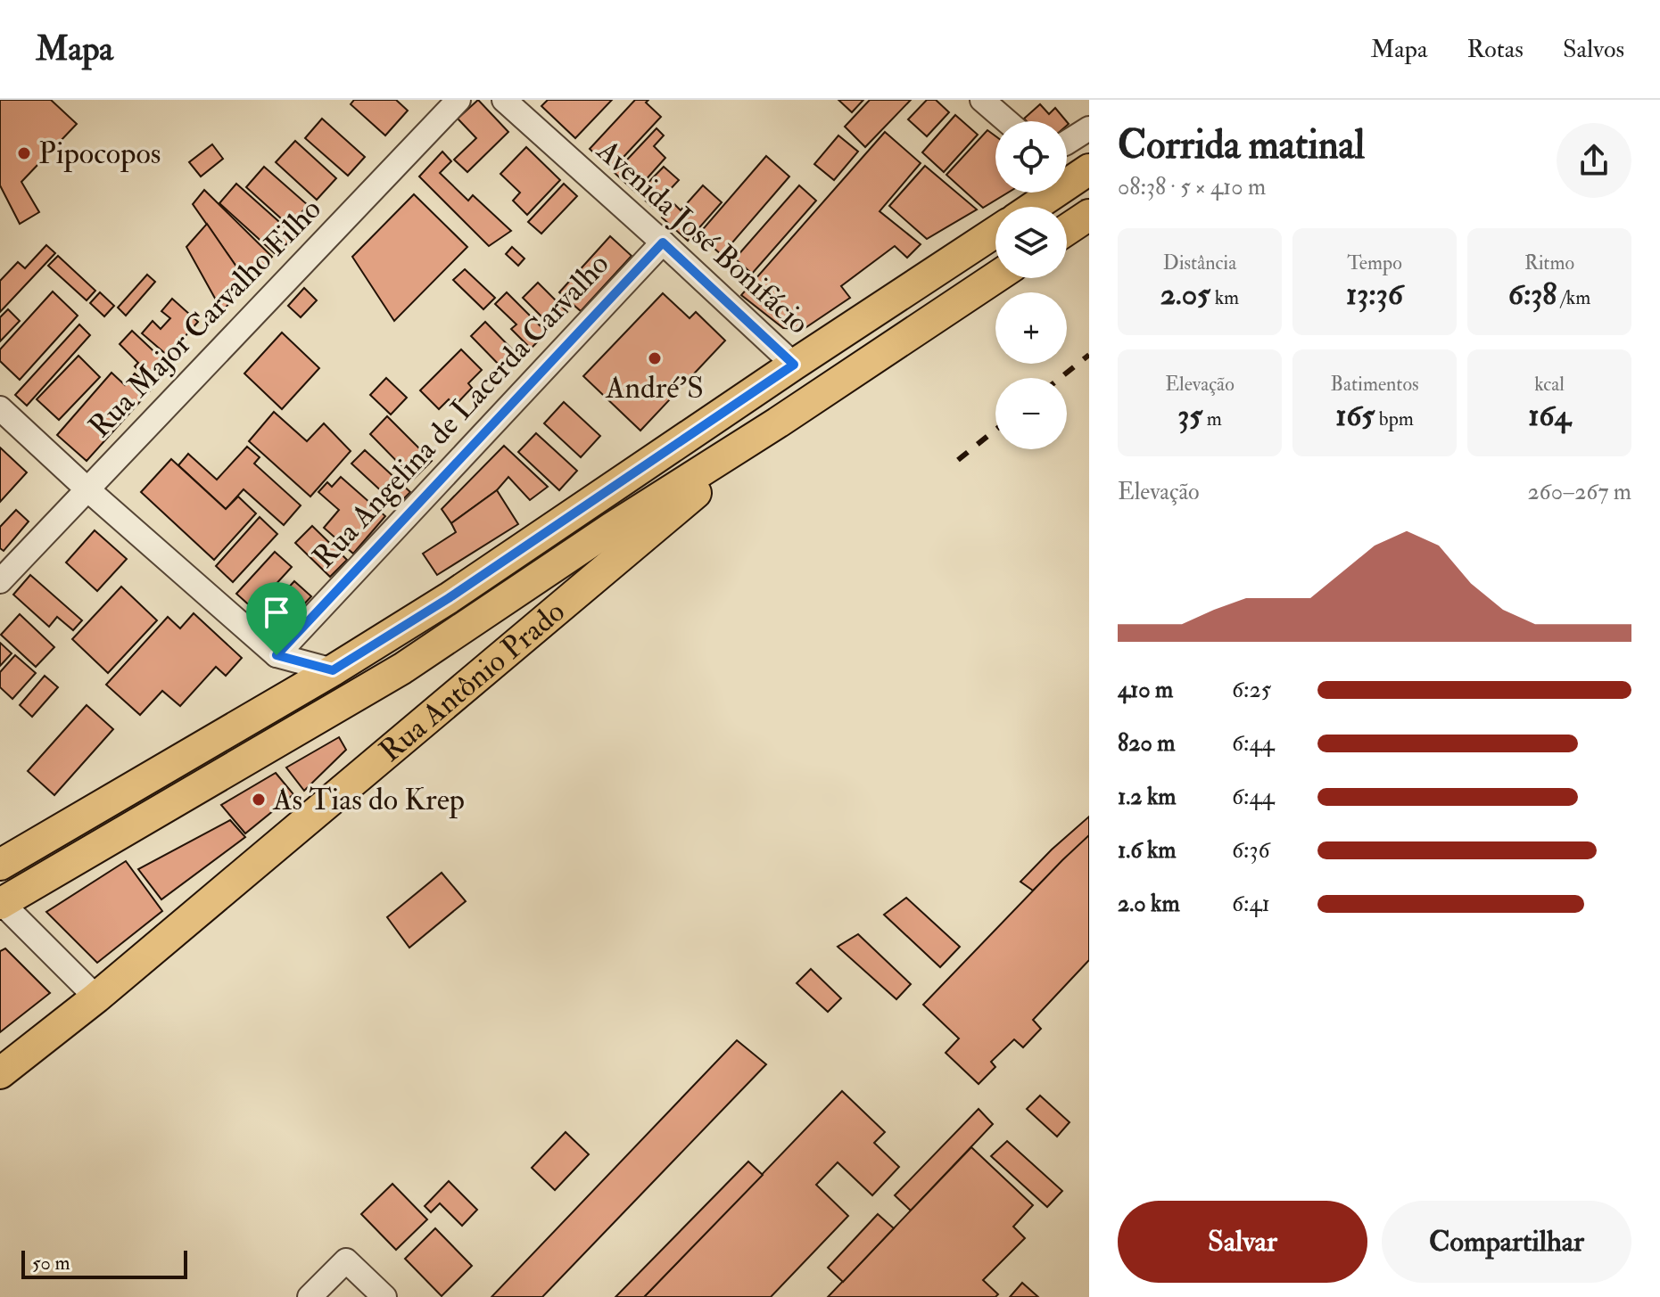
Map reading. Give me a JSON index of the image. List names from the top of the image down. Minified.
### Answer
{"streets":{"main road":["Rua Antônio Prado"],"street":["Avenida José Bonifácio","Rua Major Carvalho Filho","Rua Angelina de Lacerda Carvalho"]},"crossings":[["Avenida José Bonifácio","Rua Angelina de Lacerda Carvalho"]],"places":["Pipocopos","André'S","As Tias do Krep"],"scale_bar":"50 m","page":{"header":"Mapa","nav":["Mapa","Rotas","Salvos"],"heading":["Corrida matinal","08:38 · 5 × 410 m"],"map_buttons":["+","−"],"stats":[["Distância","2.05 km"],["Tempo","13:36"],["Ritmo","6:38 /km"],["Elevação","35 m"],["Batimentos","165 bpm"],["kcal","164"]],"chart":["Elevação","260–267 m"],"list":[{"name":"410 m","note":"6:25"},{"name":"820 m","note":"6:44"},{"name":"1.2 km","note":"6:44"},{"name":"1.6 km","note":"6:36"},{"name":"2.0 km","note":"6:41"}],"buttons":["Salvar","Compartilhar"],"scale":"50 m"}}
